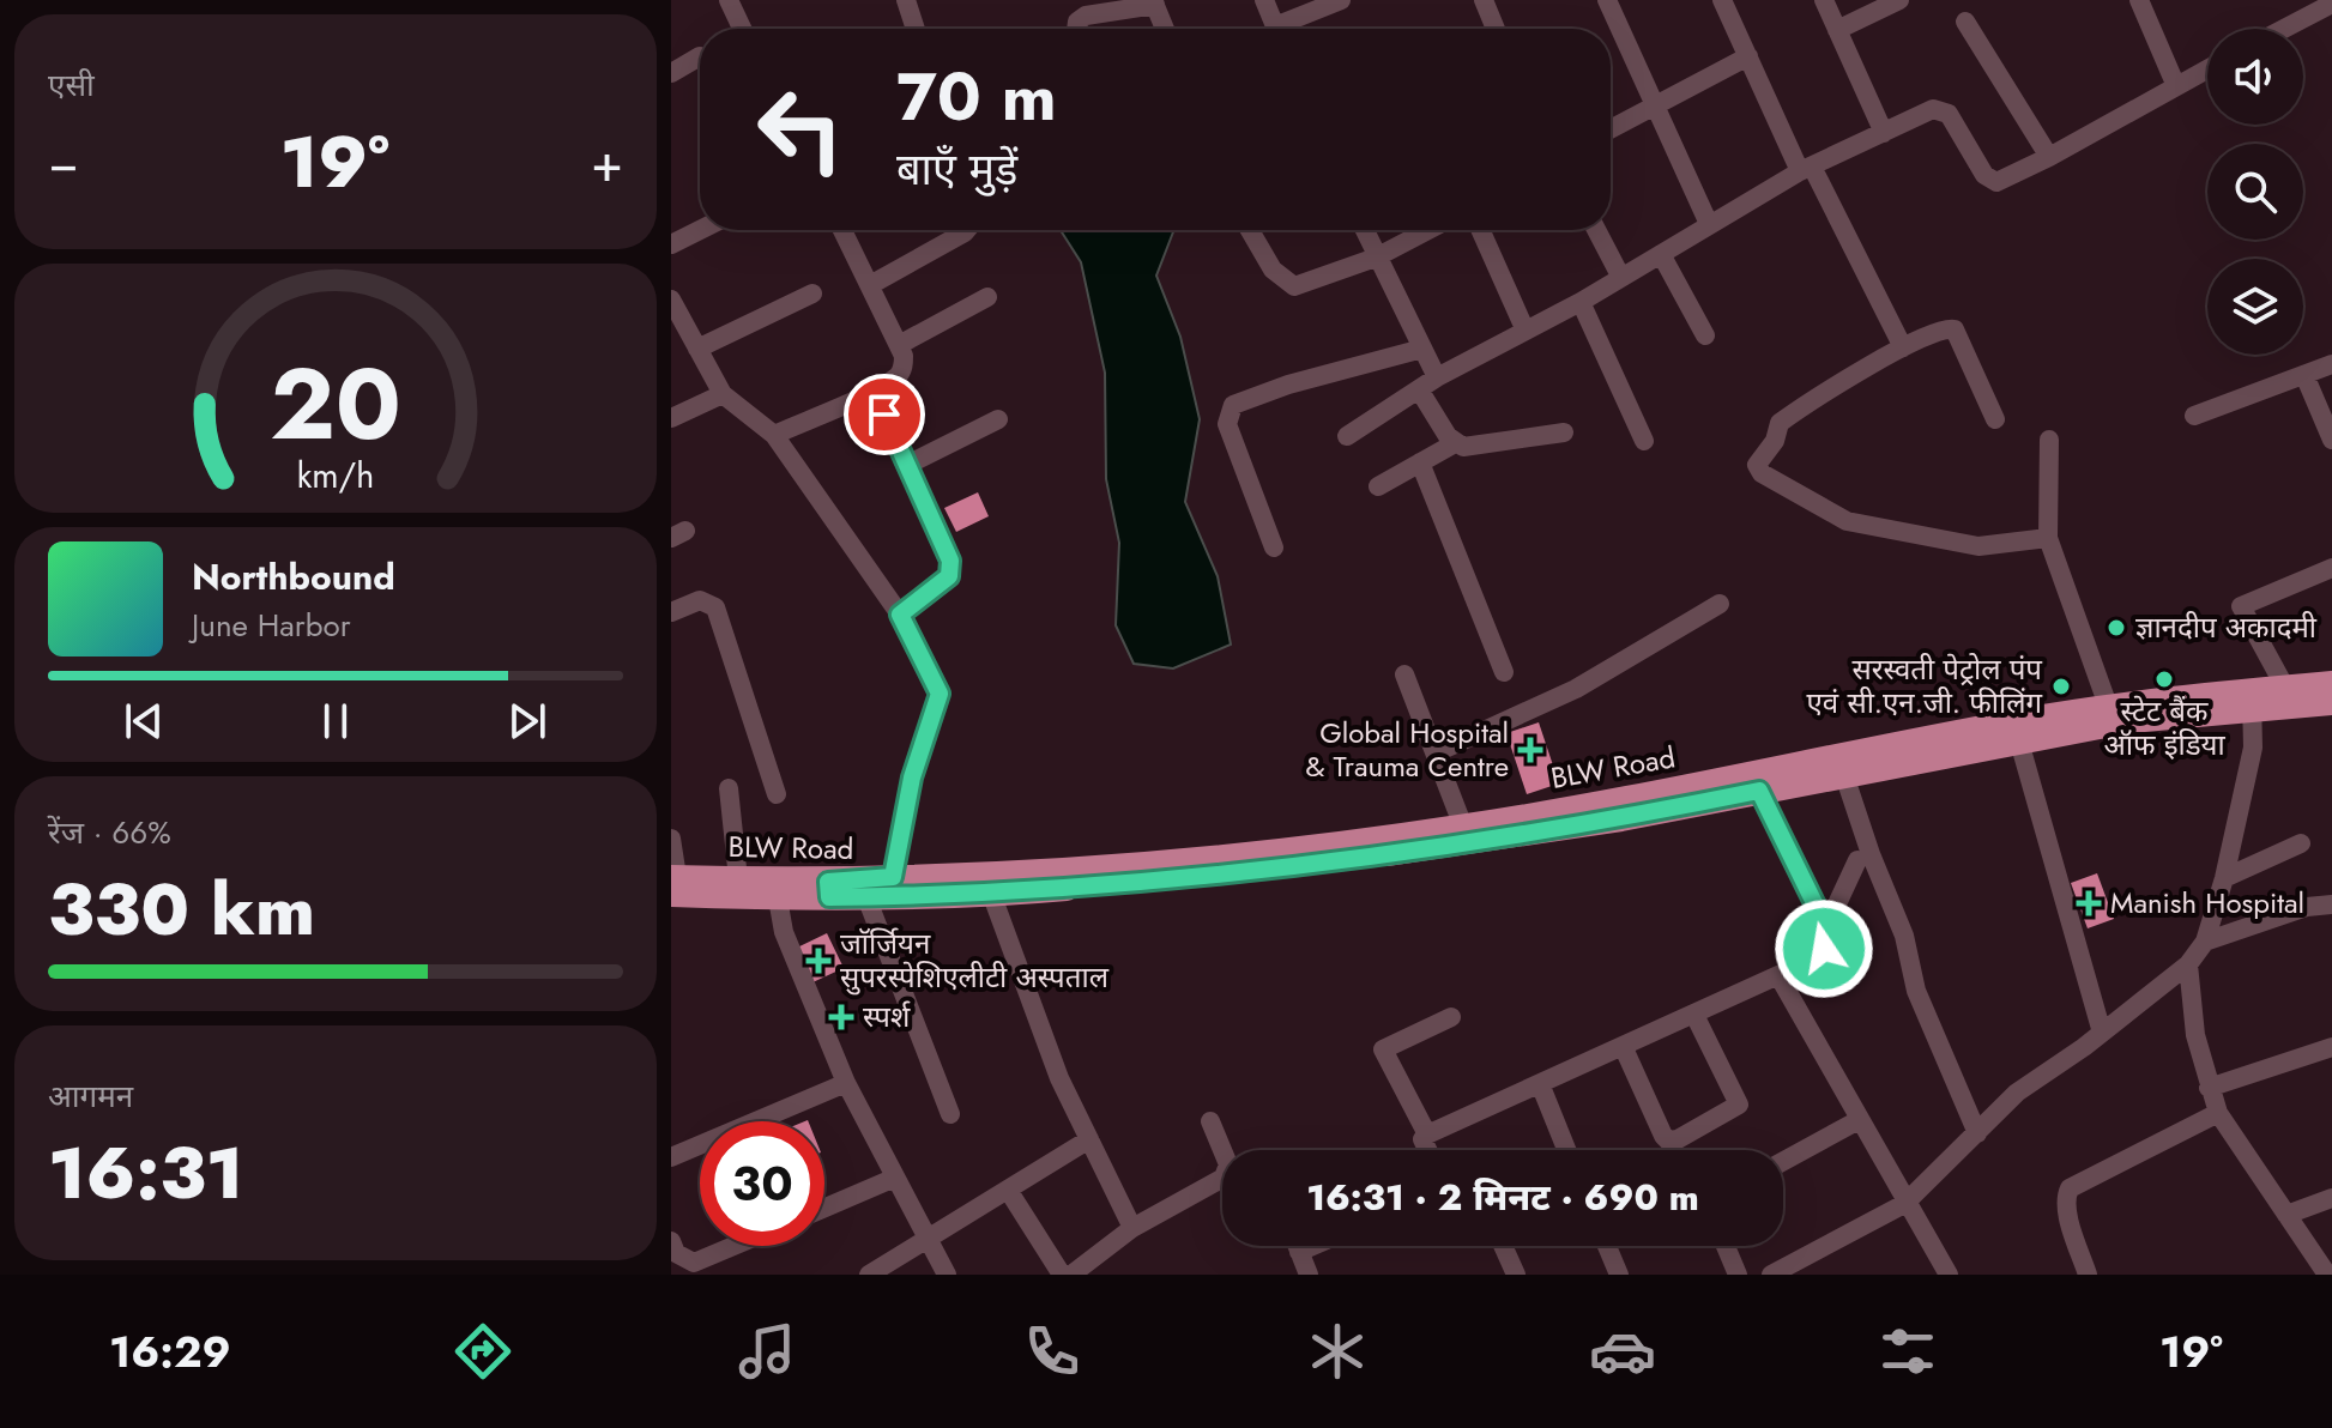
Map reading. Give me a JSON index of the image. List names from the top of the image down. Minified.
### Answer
{"streets":{"main road":["BLW Road"]},"places":{"other":["ज्ञानदीप अकादमी","स्टेट बैंक ऑफ इंडिया","सरस्वती पेट्रोल पंप एवं सी.एन.जी. फीलिंग"],"health":["Global Hospital & Trauma Centre","Manish Hospital","जाॅर्जियन सुपरस्पेशिएलीटी अस्पताल","स्पर्श"]},"page":{"tile":["एसी",["रेंज · 66%","330 km"],["आगमन","16:31"]],"turn":["70 m","बाएँ मुड़ें"],"heat":["−","19°","+"],"song":["Northbound","June Harbor"],"limit":"30","trip":"16:31 · 2 मिनट · 690 m","tabs":["16:29","19°"],"gauge":["20","km/h"]}}
